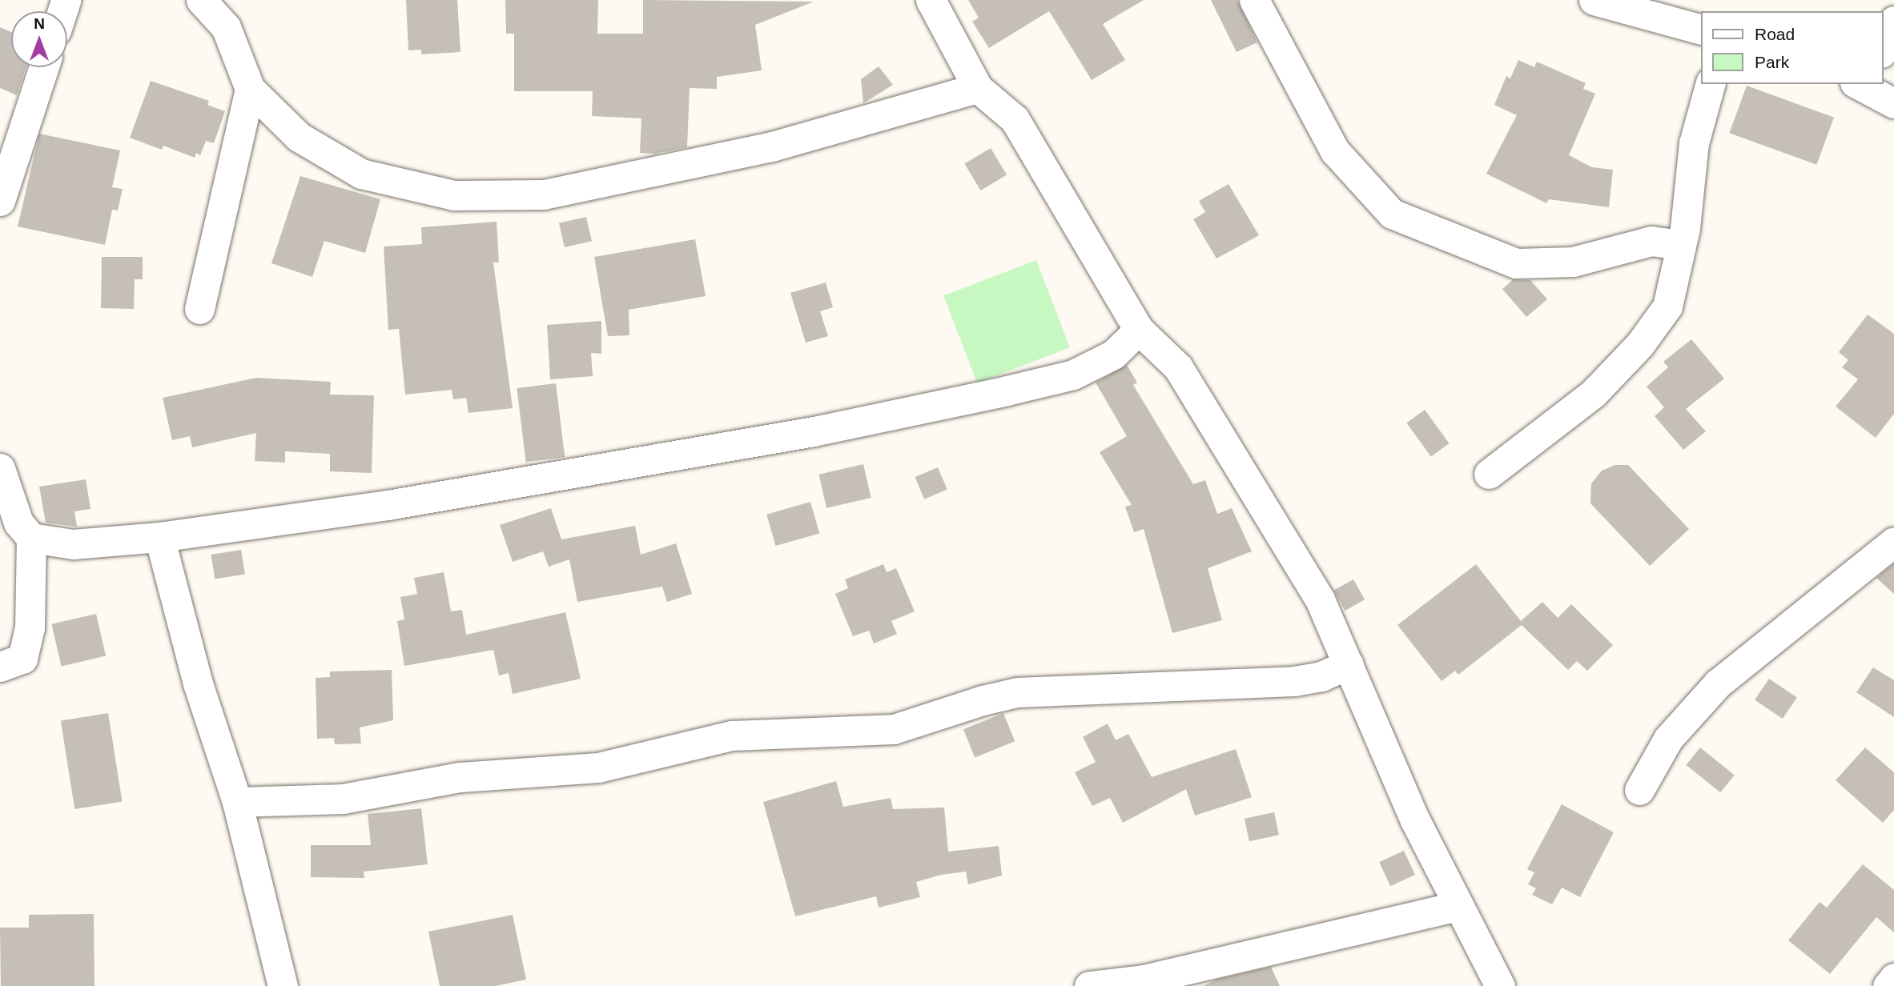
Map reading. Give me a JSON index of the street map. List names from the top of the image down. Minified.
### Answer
{"legend":["Road","Park"],"north":"top"}
